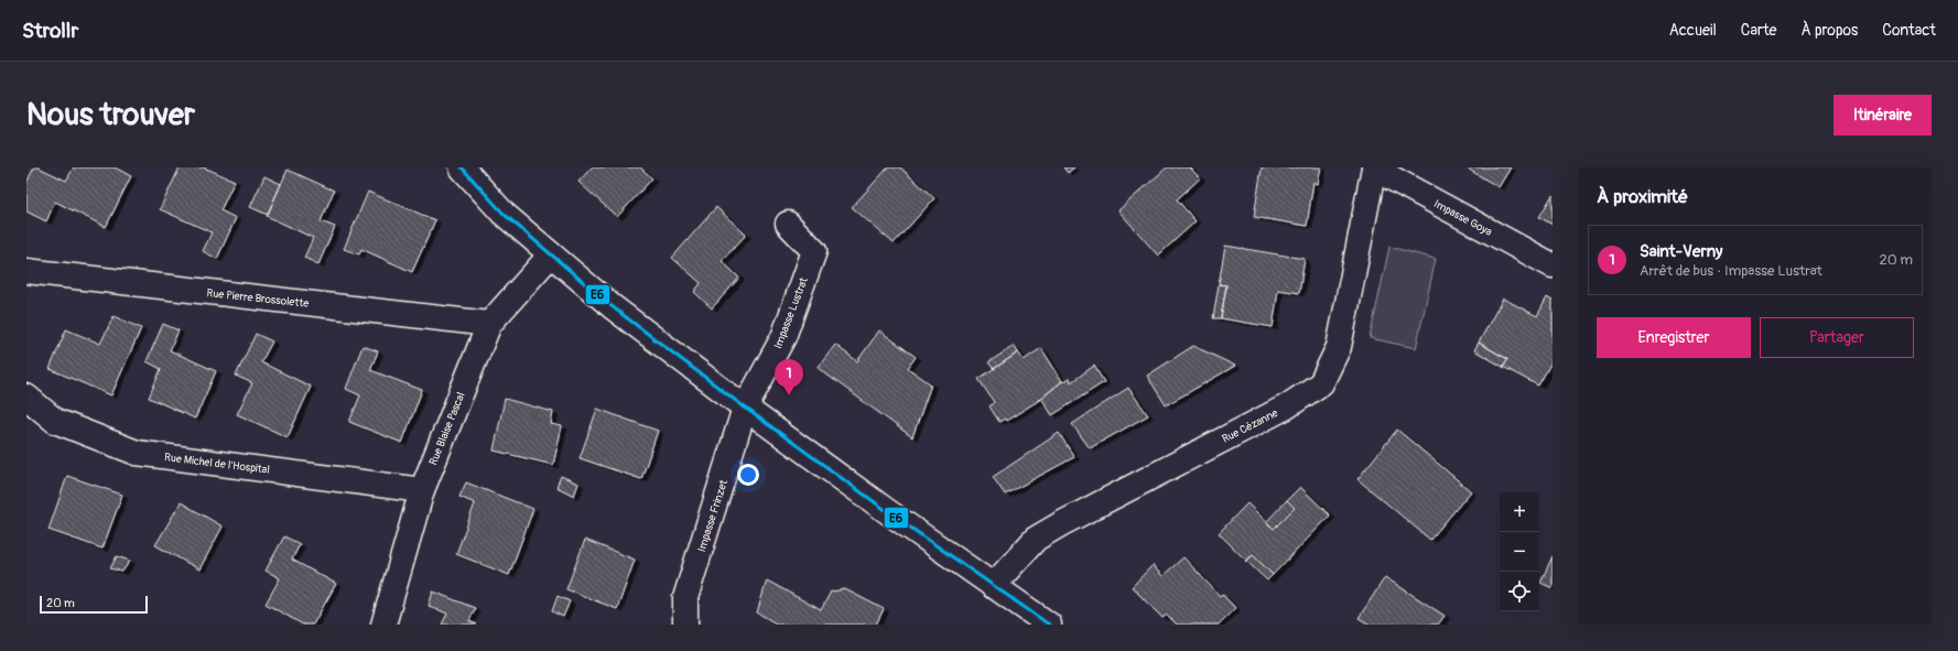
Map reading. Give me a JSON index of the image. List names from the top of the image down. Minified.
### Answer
{"streets":{"street":["Impasse Goya","Rue Pierre Brossolette","Impasse Lustrat","Rue Cézanne","Rue Blaise Pascal","Rue Michel de l'Hospital","Impasse Frinzet"]},"crossings":[["Impasse Goya","Rue Cézanne"],["Rue Pierre Brossolette","Rue Blaise Pascal"],["Impasse Lustrat","Impasse Frinzet"],["Rue Blaise Pascal","Rue Michel de l'Hospital"]],"lines":["transit line E6"],"scale_bar":"20 m","page":{"header":"Strollr","nav":["Accueil","Carte","À propos","Contact"],"buttons":["Itinéraire",["Enregistrer","Partager"]],"title":"Nous trouver","heading":"À proximité","list":[{"mark":"1","name":"Saint-Verny","note":"Arrêt de bus · Impasse Lustrat","value":"20 m"}],"pins":"1","map_buttons":["+","−"],"scale":"20 m"}}
